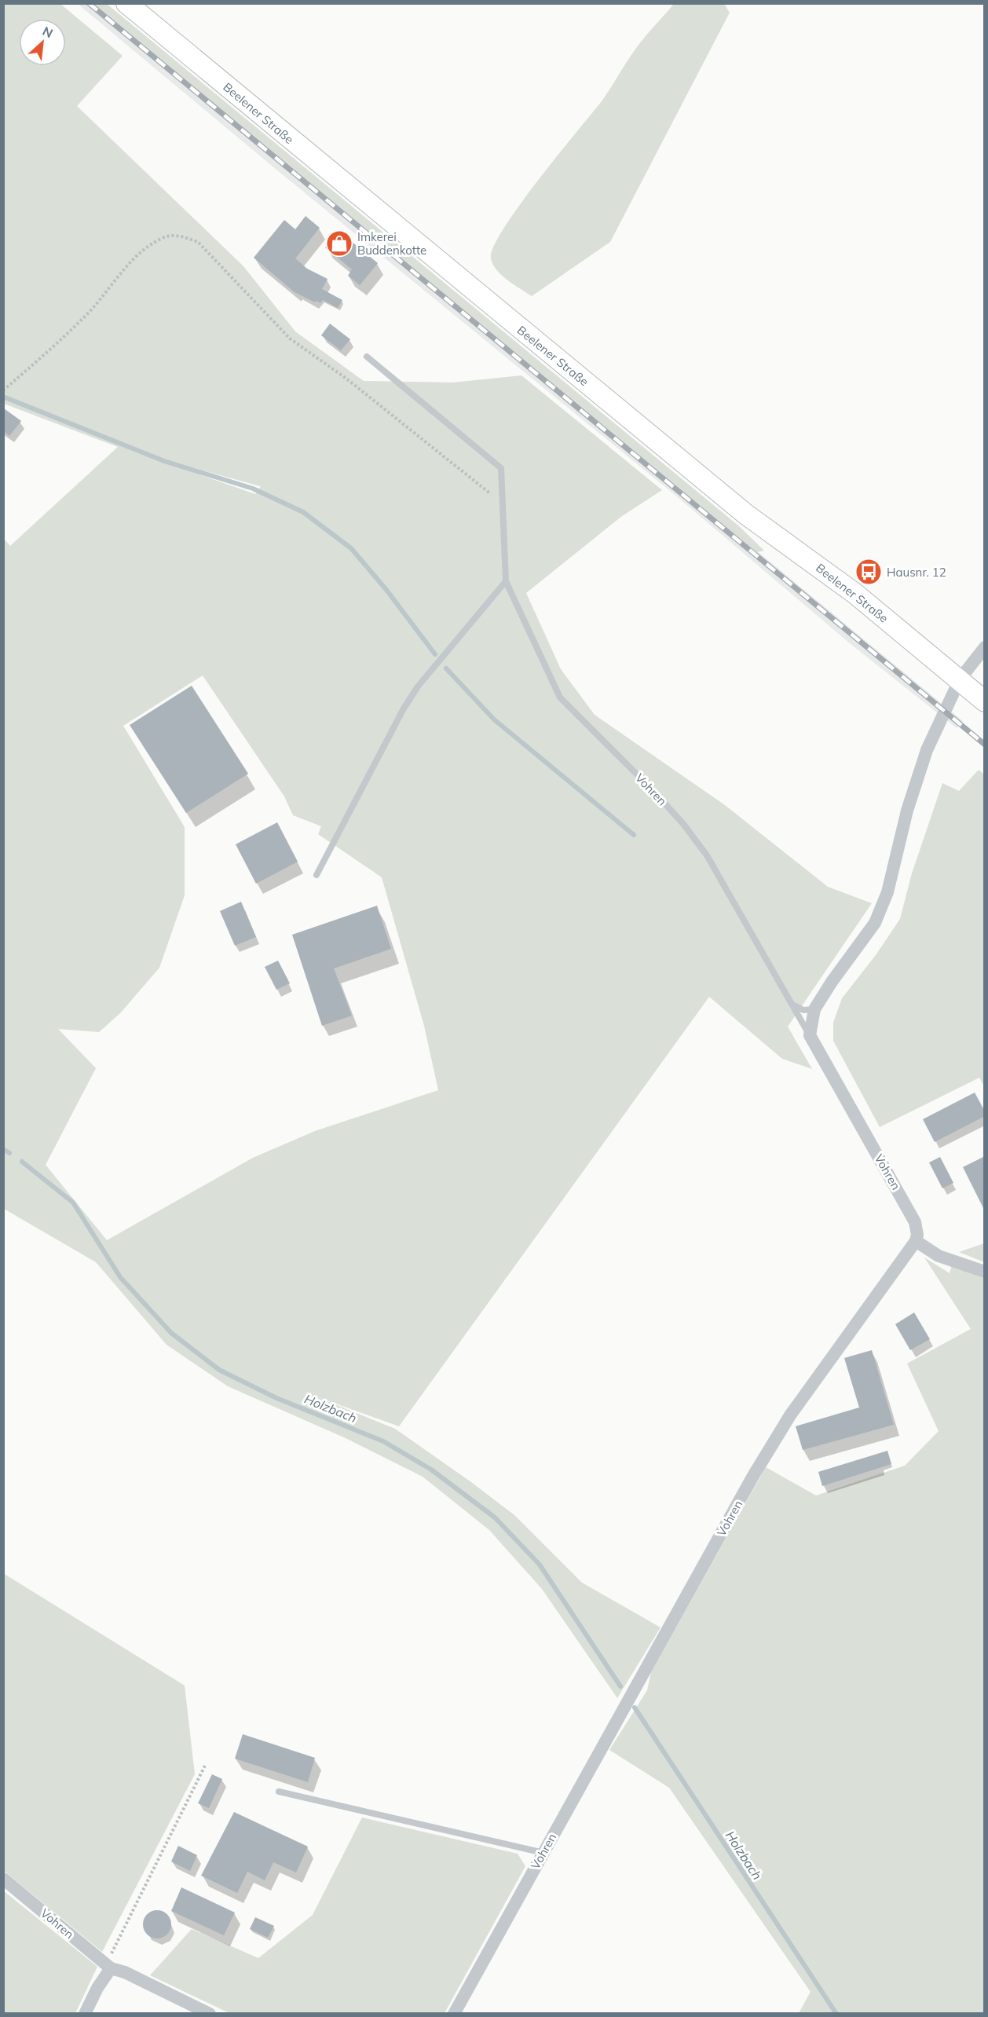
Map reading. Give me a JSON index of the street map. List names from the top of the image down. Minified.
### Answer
{"streets":{"main road":["Beelener Straße"],"street":["Vohren"]},"water":["Holzbach"],"places":{"shop":["Imkerei Buddenkotte"],"bus stop":["Hausnr. 12"]},"north":"top right"}
